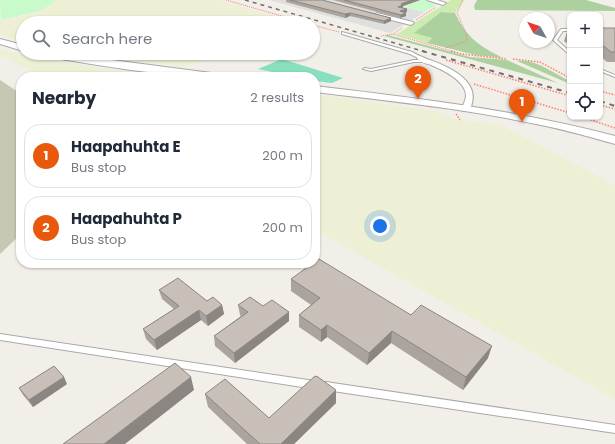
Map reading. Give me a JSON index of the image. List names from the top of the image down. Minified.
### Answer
{"north":"top left","page":{"map_buttons":["+","−"],"search":"Search here","pins":["2","1"],"heading":["Nearby","2 results"],"list":[{"mark":"1","name":"Haapahuhta E","note":"Bus stop","value":"200 m"},{"mark":"2","name":"Haapahuhta P","note":"Bus stop","value":"200 m"}]}}
